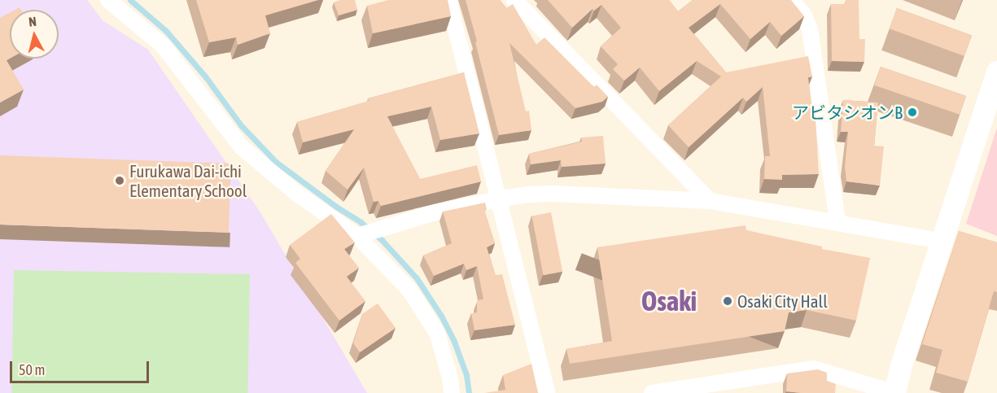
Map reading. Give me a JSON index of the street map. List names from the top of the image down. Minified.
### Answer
{"districts":["Osaki"],"places":["アビタシオンB","Furukawa Dai-ichi Elementary School","Osaki City Hall"],"scale_bar":"50 m","north":"top"}
